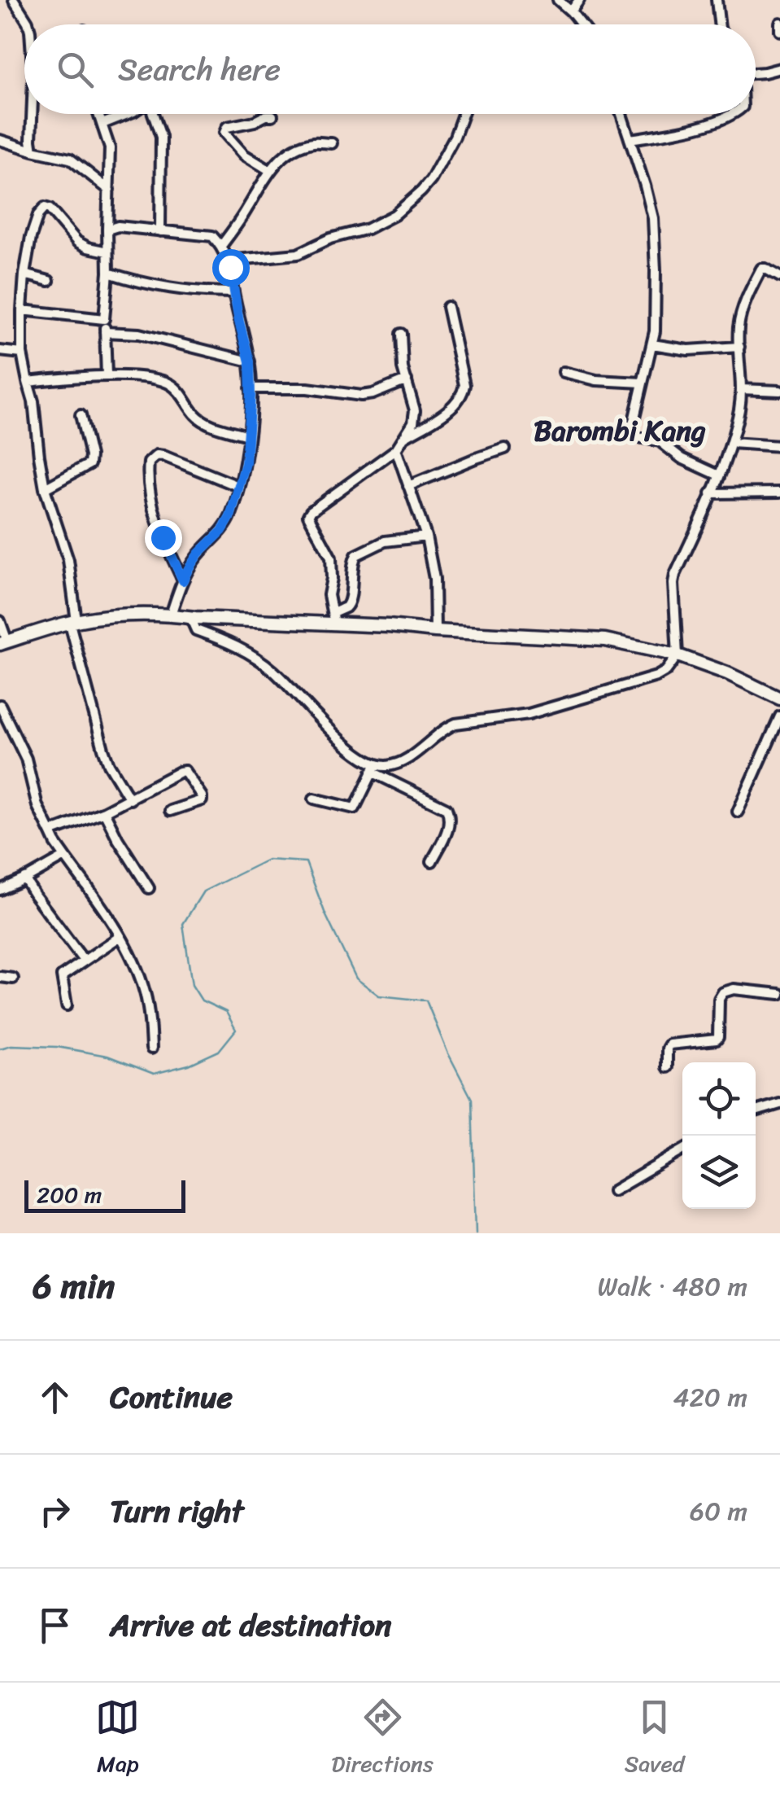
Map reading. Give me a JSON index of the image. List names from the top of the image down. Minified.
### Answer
{"districts":["Barombi Kang"],"scale_bar":"200 m","page":{"search":"Search here","scale":"200 m","heading":["6 min","Walk · 480 m"],"list":[["Continue","420 m"],["Turn right","60 m"],"Arrive at destination"],"nav":["Map","Directions","Saved"]}}
